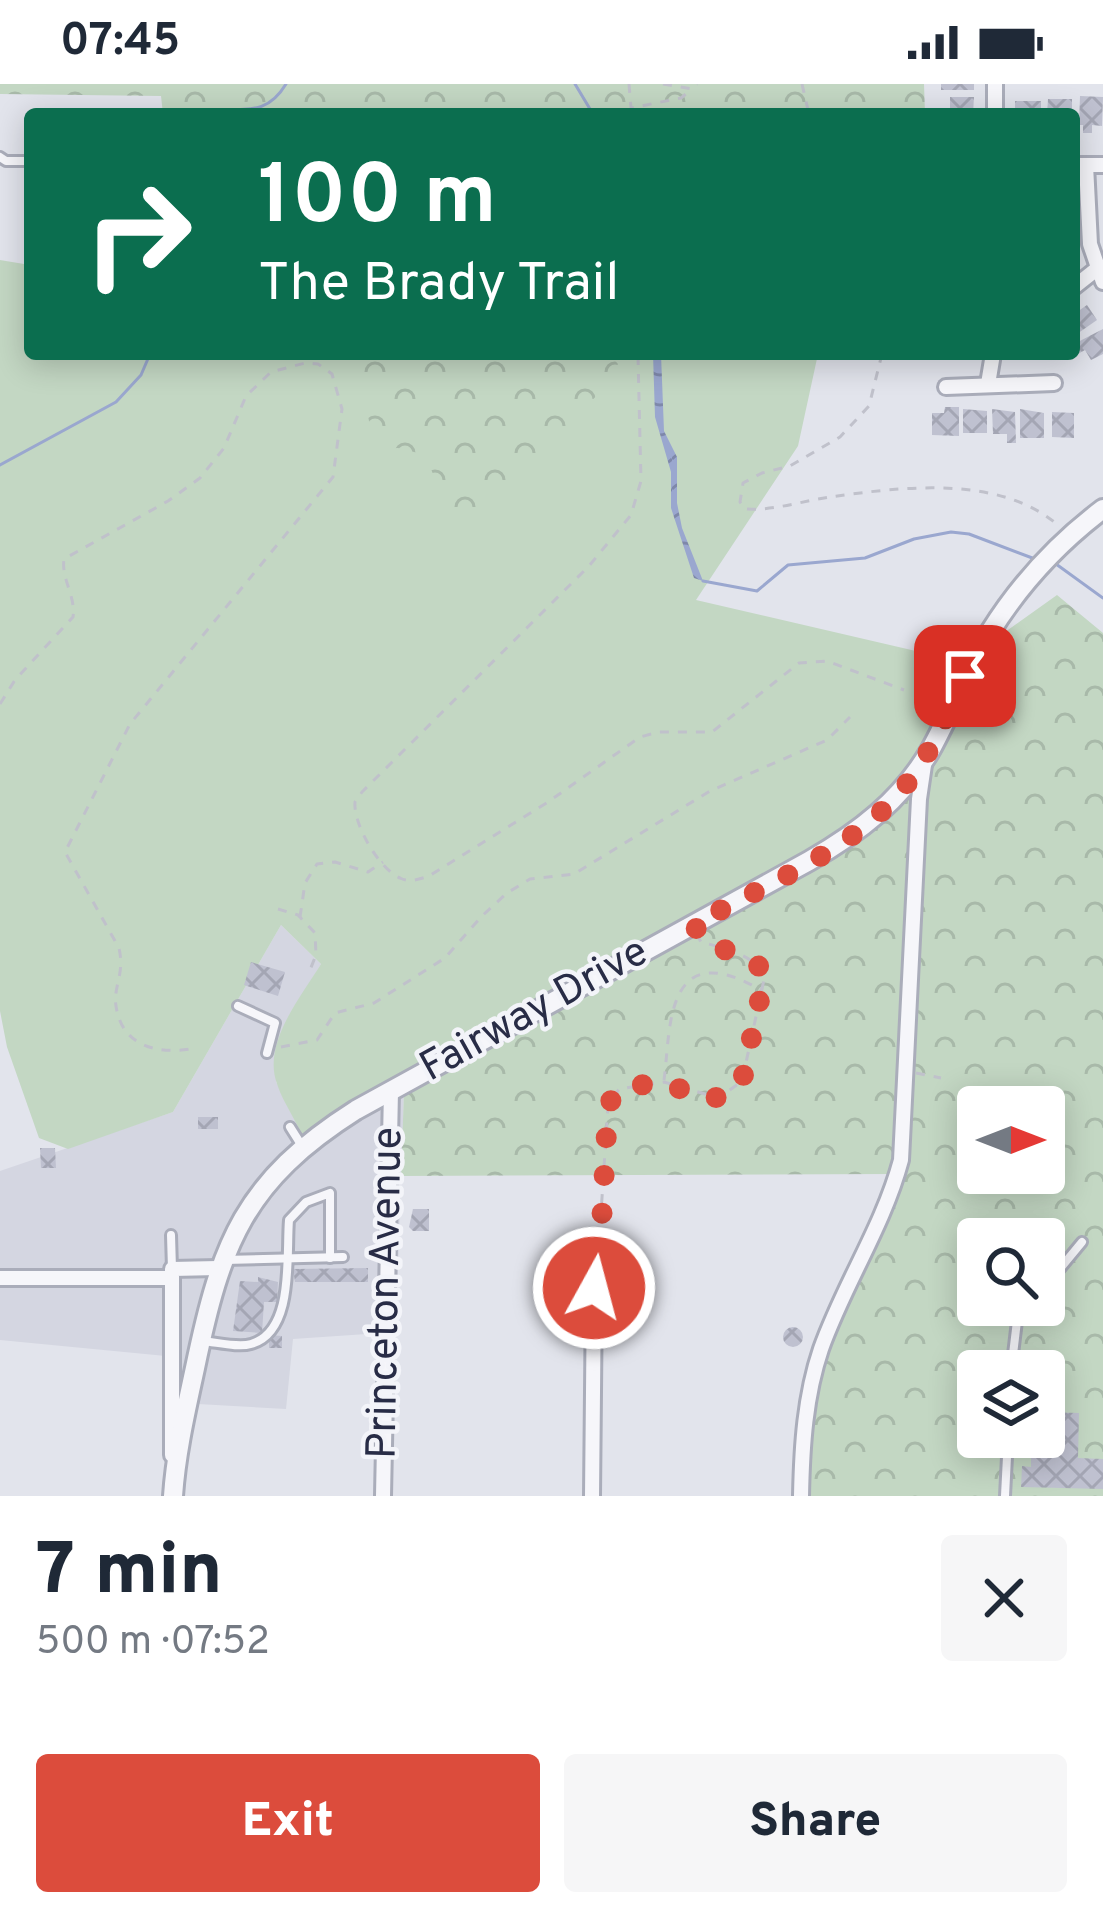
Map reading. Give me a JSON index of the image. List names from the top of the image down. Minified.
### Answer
{"streets":{"street":["Fairway Drive","Princeton Avenue"]},"crossings":[["Fairway Drive","Princeton Avenue"]],"north":"right","page":{"status":"07:45","turn":["100 m","The Brady Trail"],"heading":["7 min","500 m · 07:52"],"buttons":["Exit","Share"]}}
